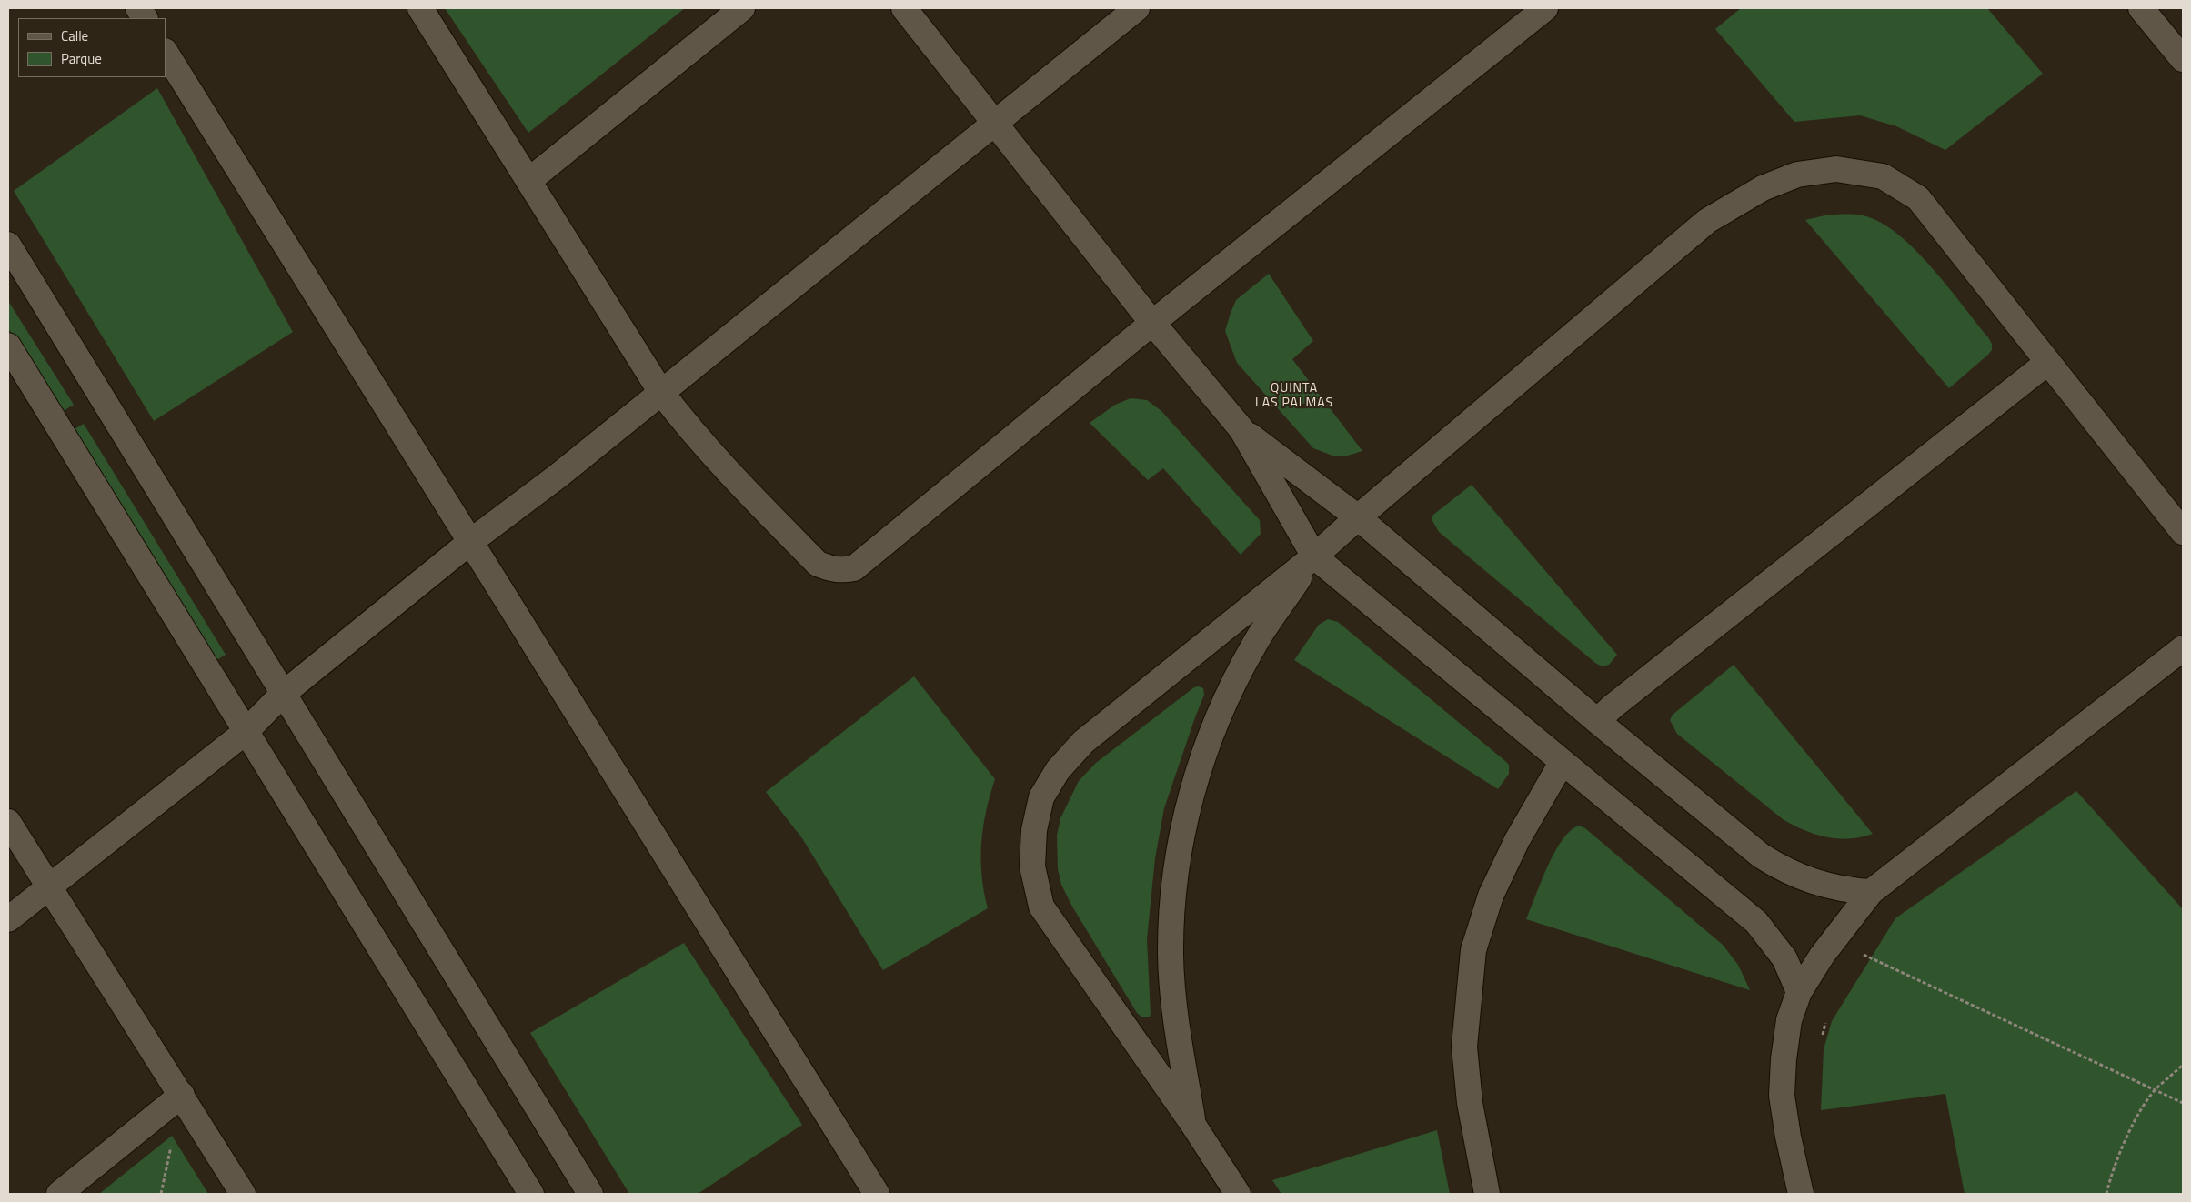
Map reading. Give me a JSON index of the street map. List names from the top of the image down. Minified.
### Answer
{"districts":["QUINTA LAS PALMAS"],"legend":["Calle","Parque"]}
